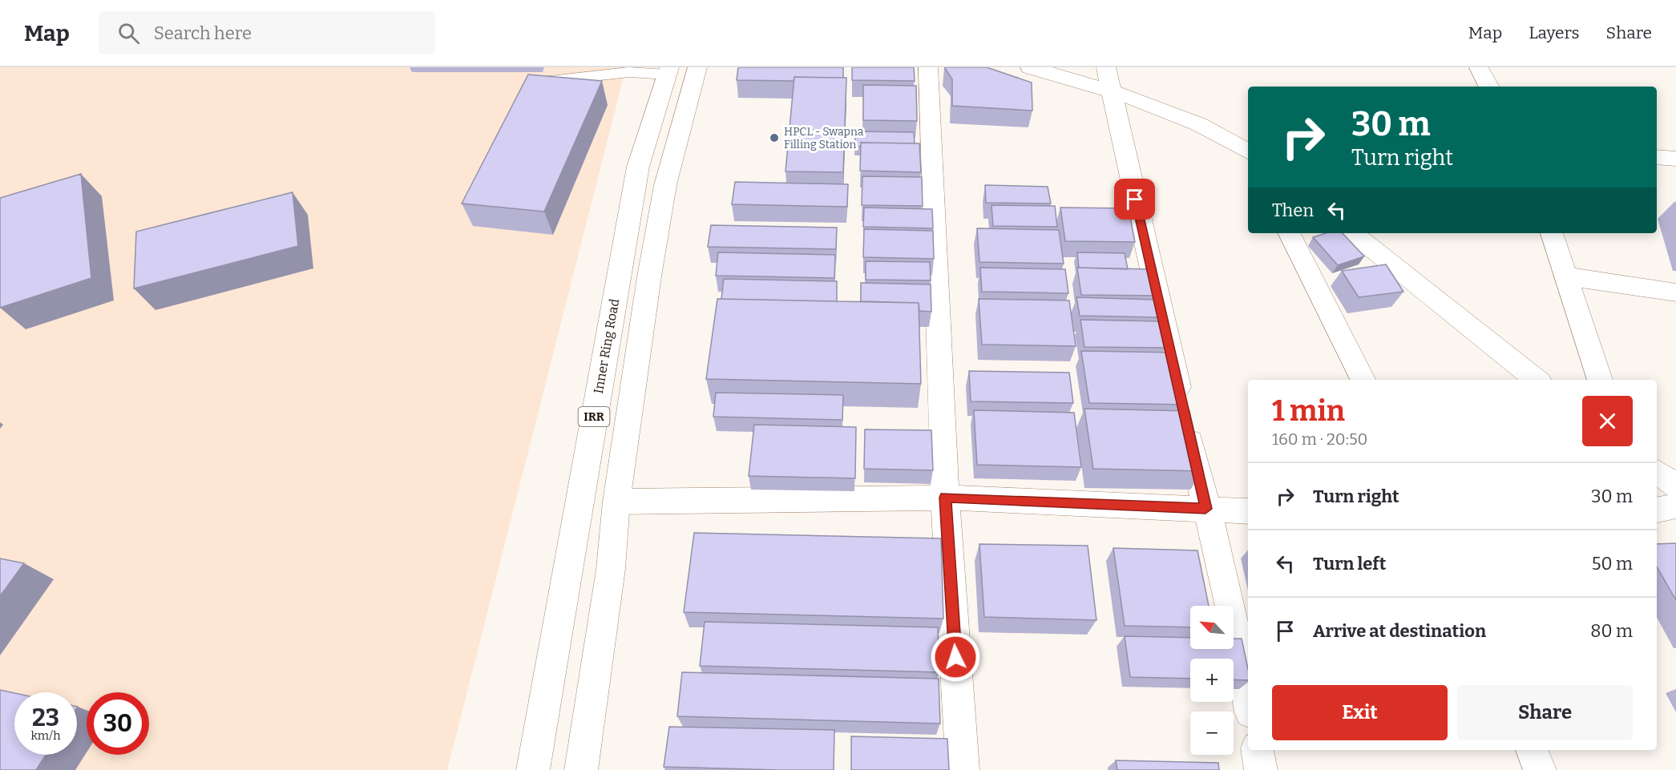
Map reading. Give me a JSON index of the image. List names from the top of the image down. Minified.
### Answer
{"streets":{"street":["Inner Ring Road","IRR"]},"places":["HPCL - Swapna Filling Station"],"north":"top left","page":{"header":"Map","search":"Search here","nav":["Map","Layers","Share"],"turn":["30 m","Turn right"],"then":"Then","heading":["1 min","160 m · 20:50"],"list":[{"name":"Turn right","value":"30 m"},{"name":"Turn left","value":"50 m"},{"name":"Arrive at destination","value":"80 m"}],"map_buttons":["+","−"],"buttons":["Exit","Share"],"speed":"23 km/h","limit":"30"}}
